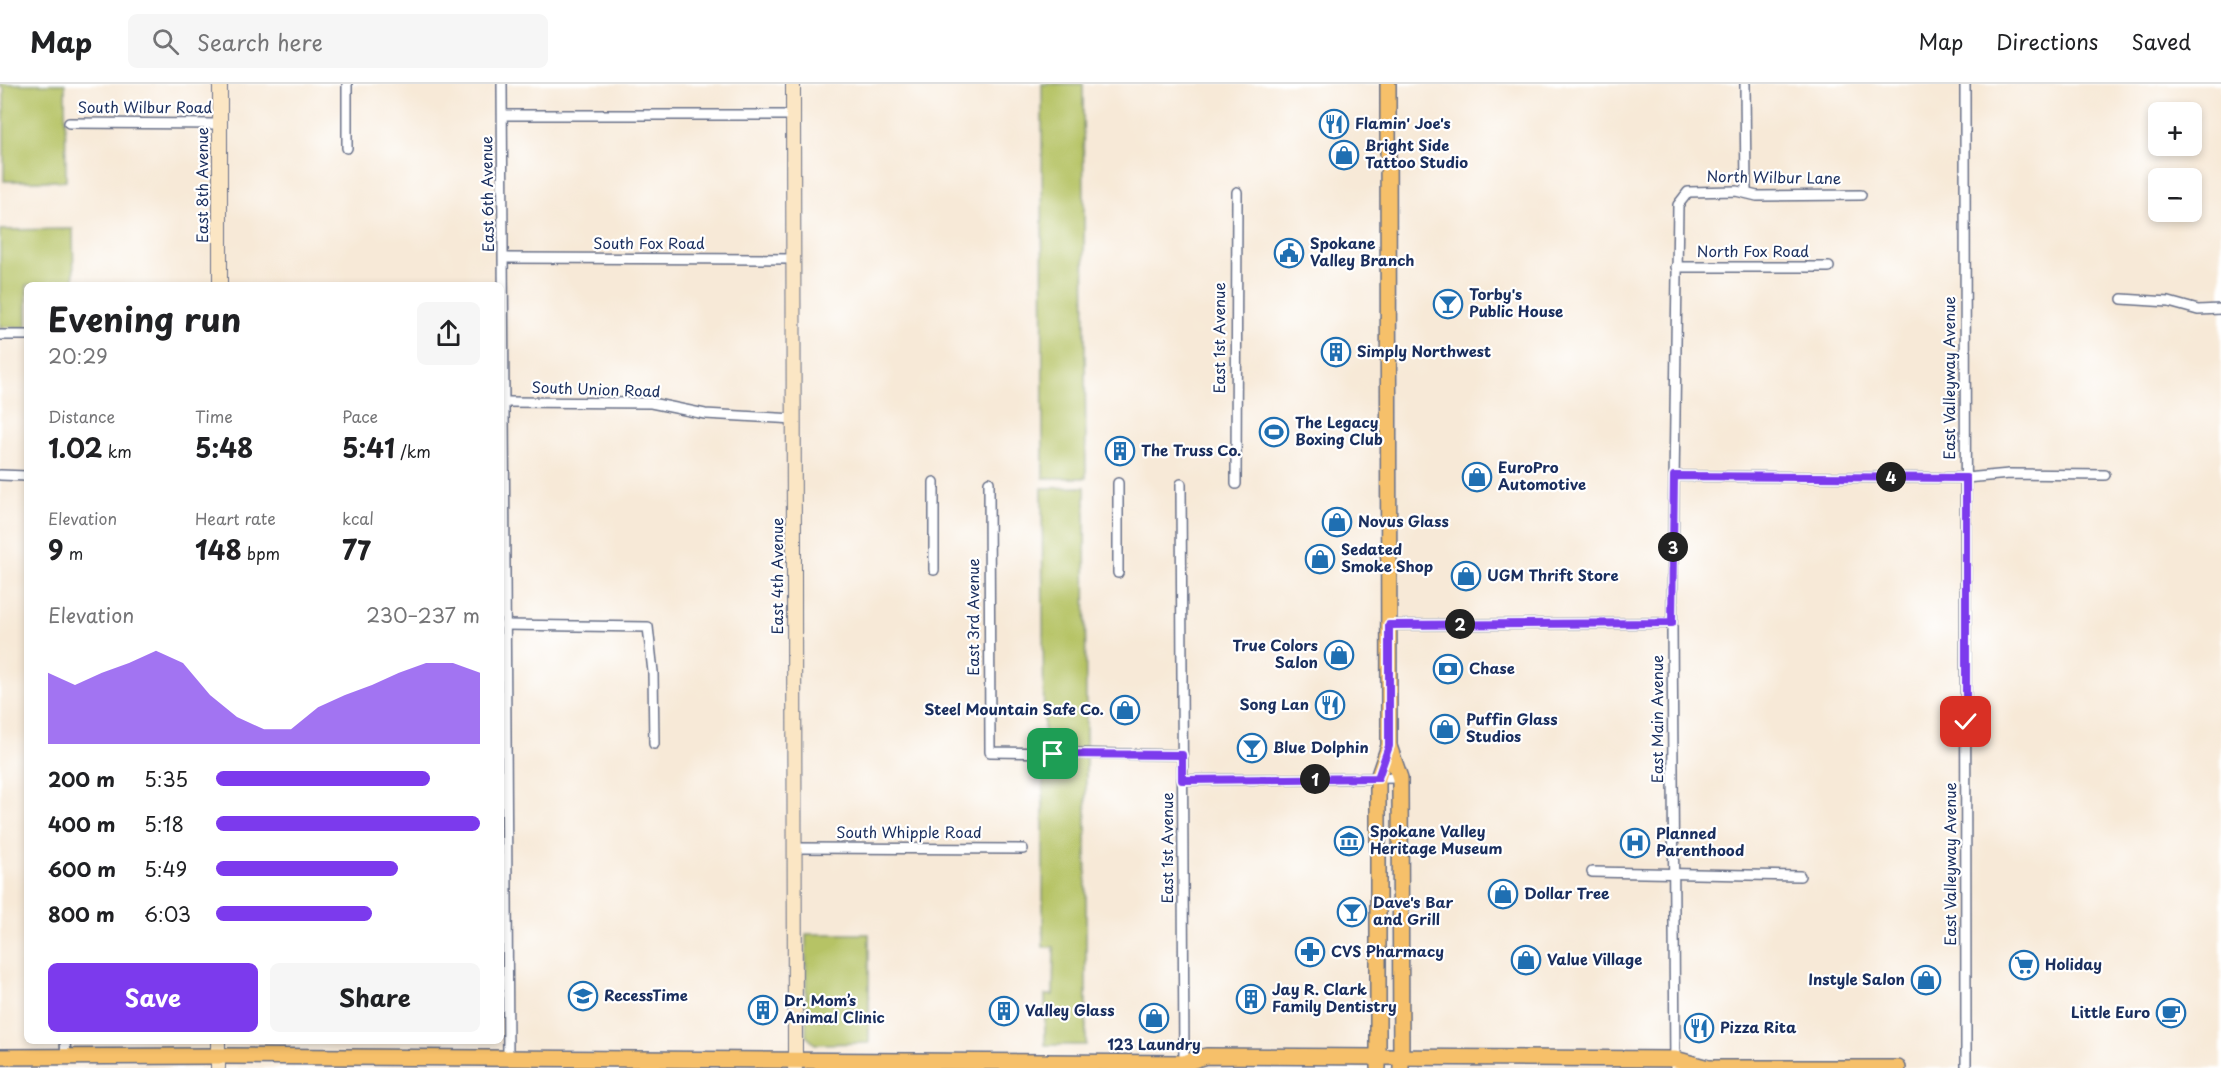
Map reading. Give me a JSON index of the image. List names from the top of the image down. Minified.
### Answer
{"streets":{"street":["South Wilbur Road","North Wilbur Lane","East 8th Avenue","East 6th Avenue","South Fox Road","North Fox Road","East 1st Avenue","East Valleyway Avenue","South Union Road","East 4th Avenue","East 3rd Avenue","East Main Avenue","South Whipple Road"]},"crossings":[["South Wilbur Road","East 8th Avenue"],["North Wilbur Lane","East Main Avenue"],["East 6th Avenue","South Fox Road"],["East 6th Avenue","South Union Road"],["South Fox Road","East 4th Avenue"],["North Fox Road","East Main Avenue"],["East 1st Avenue","East 3rd Avenue"],["South Union Road","East 4th Avenue"],["East 4th Avenue","South Whipple Road"]],"places":{"restaurant":["Flamin' Joe's","Song Lan","Pizza Rita"],"shop":["Bright Side Tattoo Studio","EuroPro Automotive","Novus Glass","Sedated Smoke Shop","UGM Thrift Store","True Colors Salon","Steel Mountain Safe Co.","Puffin Glass Studios","Dollar Tree","Value Village","Instyle Salon","123 Laundry"],"public building":["Spokane Valley Branch"],"bar":["Torby's Public House","Blue Dolphin","Dave's Bar and Grill"],"building":["Simply Northwest","The Truss Co.","Jay R. Clark Family Dentistry","Dr. Mom’s Animal Clinic","Valley Glass"],"sports":["The Legacy Boxing Club"],"bank":["Chase"],"museum":["Spokane Valley Heritage Museum"],"hospital":["Planned Parenthood"],"pharmacy":["CVS Pharmacy"],"supermarket":["Holiday"],"school or university":["RecessTime"],"cafe":["Little Euro"]},"page":{"header":"Map","search":"Search here","nav":["Map","Directions","Saved"],"map_buttons":["+","−"],"heading":["Evening run","20:29"],"stats":[["Distance","1.02 km"],["Time","5:48"],["Pace","5:41 /km"],["Elevation","9 m"],["Heart rate","148 bpm"],["kcal","77"]],"pins":["4","3","2","1"],"chart":["Elevation","230–237 m"],"list":[{"name":"200 m","note":"5:35"},{"name":"400 m","note":"5:18"},{"name":"600 m","note":"5:49"},{"name":"800 m","note":"6:03"}],"buttons":["Save","Share"]}}
